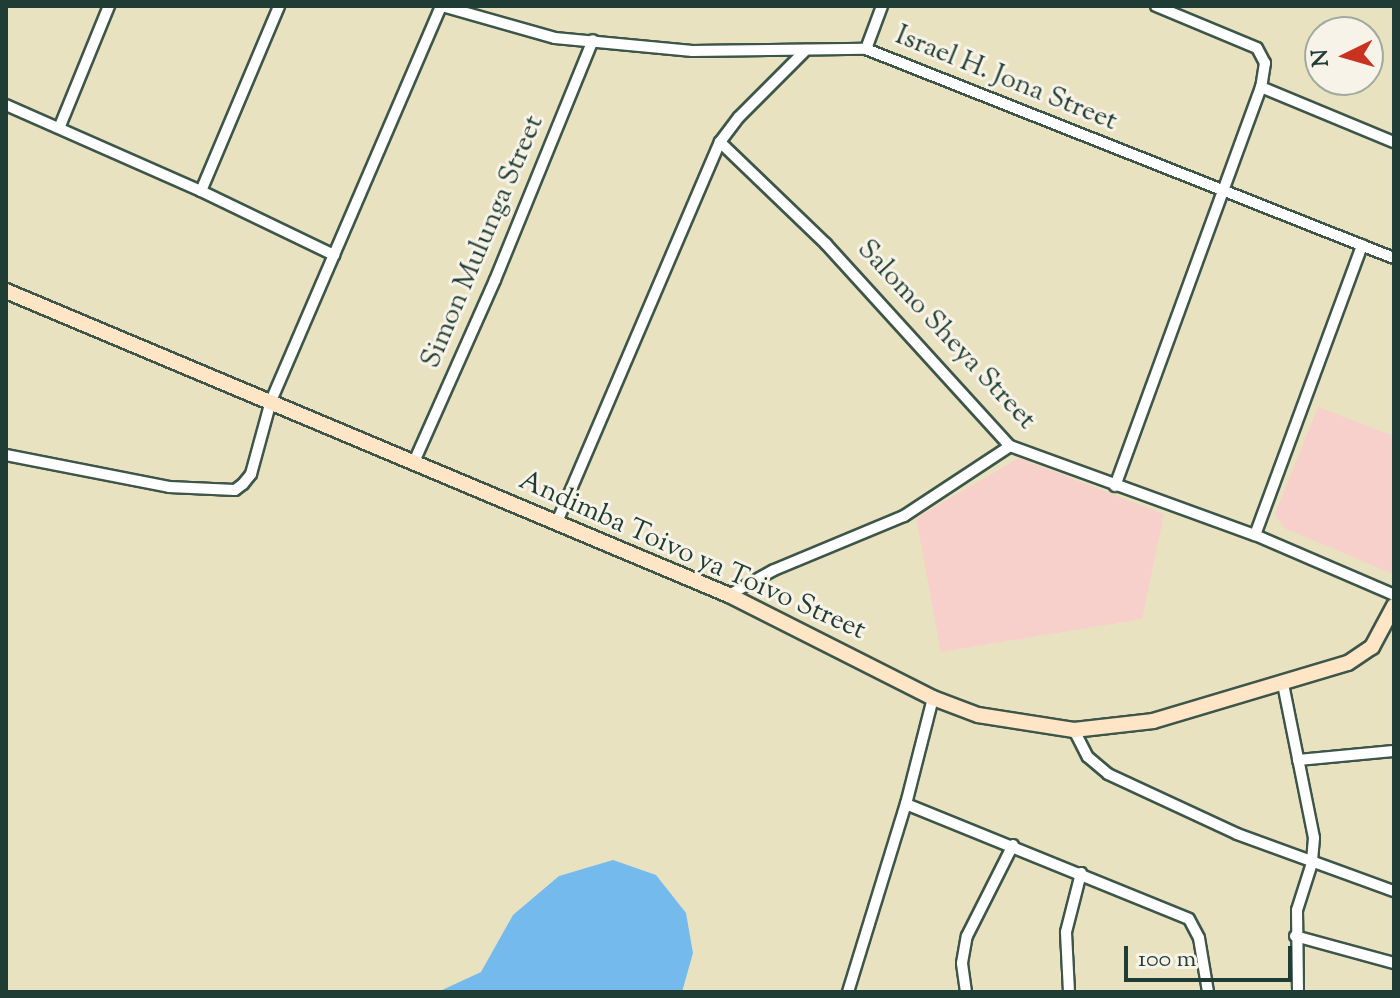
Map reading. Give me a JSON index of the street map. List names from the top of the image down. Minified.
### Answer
{"streets":{"street":["Israel H. Jona Street","Simon Mulunga Street","Salomo Sheya Street","Andimba Toivo ya Toivo Street"]},"crossings":[["Israel H. Jona Street","Simon Mulunga Street"],["Simon Mulunga Street","Andimba Toivo ya Toivo Street"]],"scale_bar":"100 m","north":"left"}
